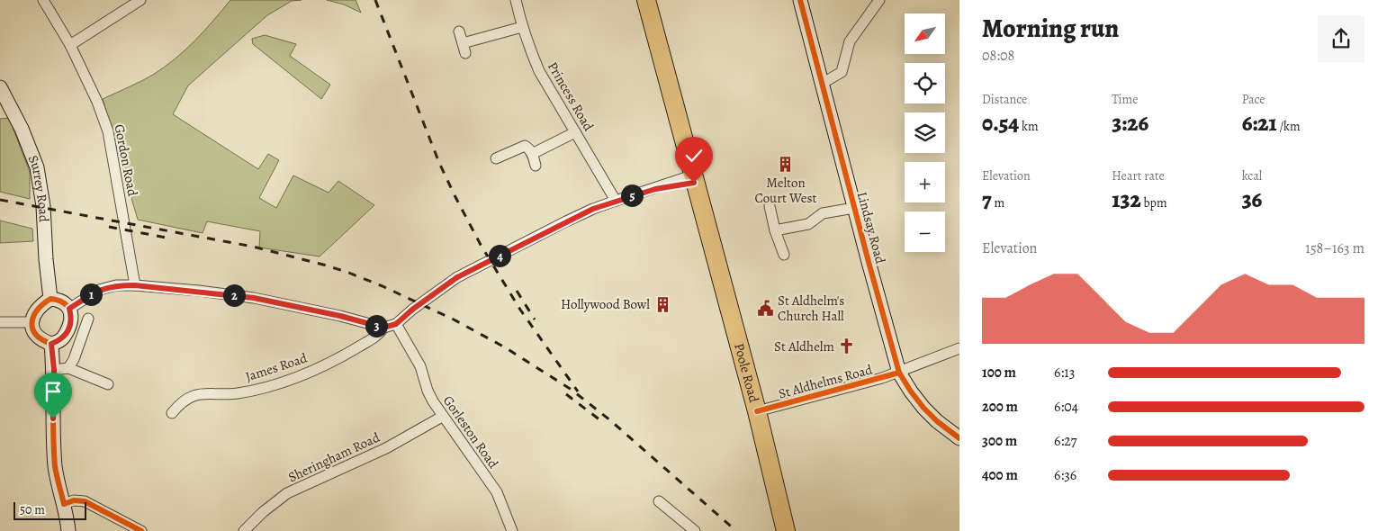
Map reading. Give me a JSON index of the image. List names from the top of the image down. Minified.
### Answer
{"streets":{"highway":["Poole Road"],"street":["Princess Road","Gordon Road","Surrey Road","Lindsay Road","James Road","St Aldhelms Road","Gorleston Road","Sheringham Road"]},"crossings":[["Lindsay Road","St Aldhelms Road"],["Poole Road","St Aldhelms Road"],["Gorleston Road","Sheringham Road"]],"places":{"building":["Melton Court West","Hollywood Bowl"],"public building":["St Aldhelm's Church Hall"],"church":["St Aldhelm"]},"scale_bar":"50 m","north":"bottom left","page":{"heading":["Morning run","08:08"],"map_buttons":["+","−"],"stats":[["Distance","0.54 km"],["Time","3:26"],["Pace","6:21 /km"],["Elevation","7 m"],["Heart rate","132 bpm"],["kcal","36"]],"pins":["5","4","1","2","3"],"chart":["Elevation","158–163 m"],"list":[{"name":"100 m","note":"6:13"},{"name":"200 m","note":"6:04"},{"name":"300 m","note":"6:27"},{"name":"400 m","note":"6:36"}],"scale":"50 m"}}
